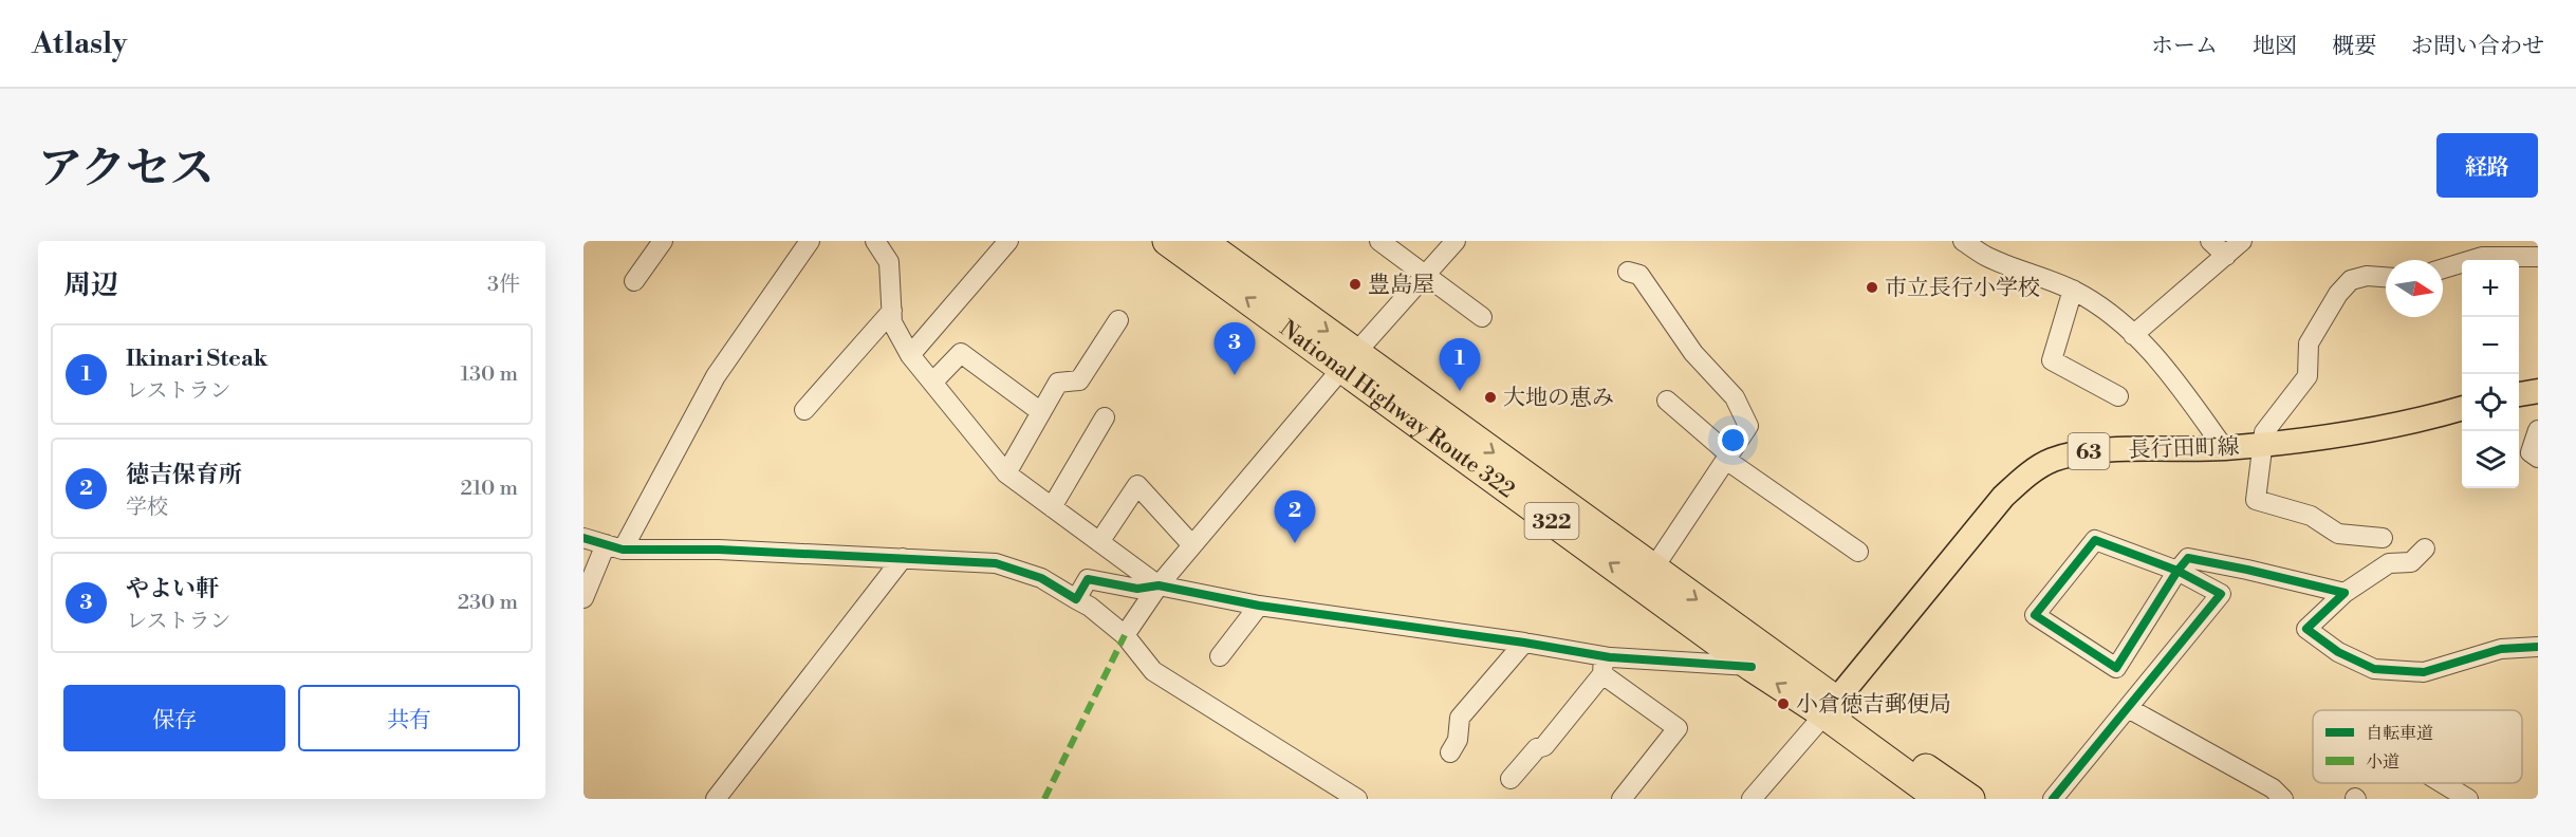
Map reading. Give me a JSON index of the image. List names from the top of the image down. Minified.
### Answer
{"streets":{"highway":["National Highway Route 322","322"],"main road":["長行田町線","63"]},"crossings":[["National Highway Route 322","長行田町線"]],"places":["豊島屋","市立長行小学校","大地の恵み","小倉徳吉郵便局"],"legend":["自転車道","小道"],"north":"right","page":{"header":"Atlasly","nav":["ホーム","地図","概要","お問い合わせ"],"title":"アクセス","buttons":["経路",["保存","共有"]],"heading":["周辺","3件"],"map_buttons":["+","−"],"pins":["3","1","2"],"list":[{"mark":"1","name":"Ikinari Steak","note":"レストラン","value":"130 m"},{"mark":"2","name":"徳吉保育所","note":"学校","value":"210 m"},{"mark":"3","name":"やよい軒","note":"レストラン","value":"230 m"}]}}
